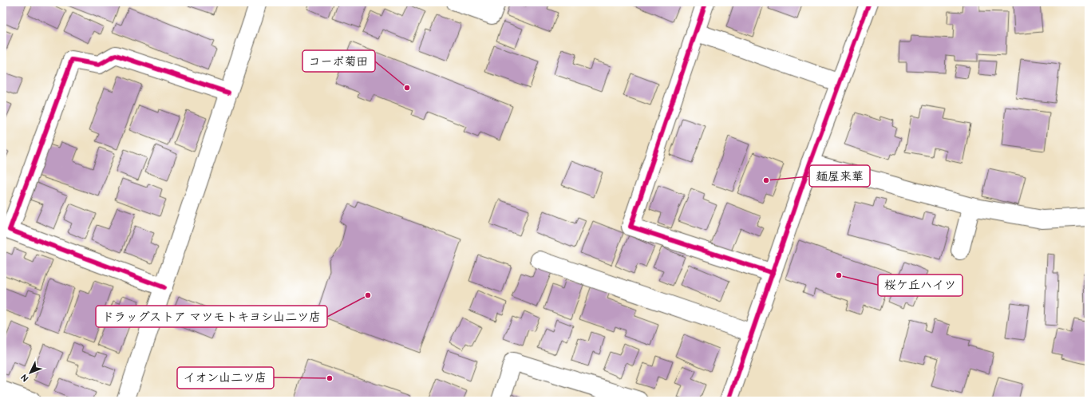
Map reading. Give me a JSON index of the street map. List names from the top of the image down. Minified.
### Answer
{"places":["コーポ菊田","麺屋来華","桜ケ丘ハイツ","ドラッグストア マツモトキヨシ山二ツ店","イオン山二ツ店"],"north":"bottom left"}
